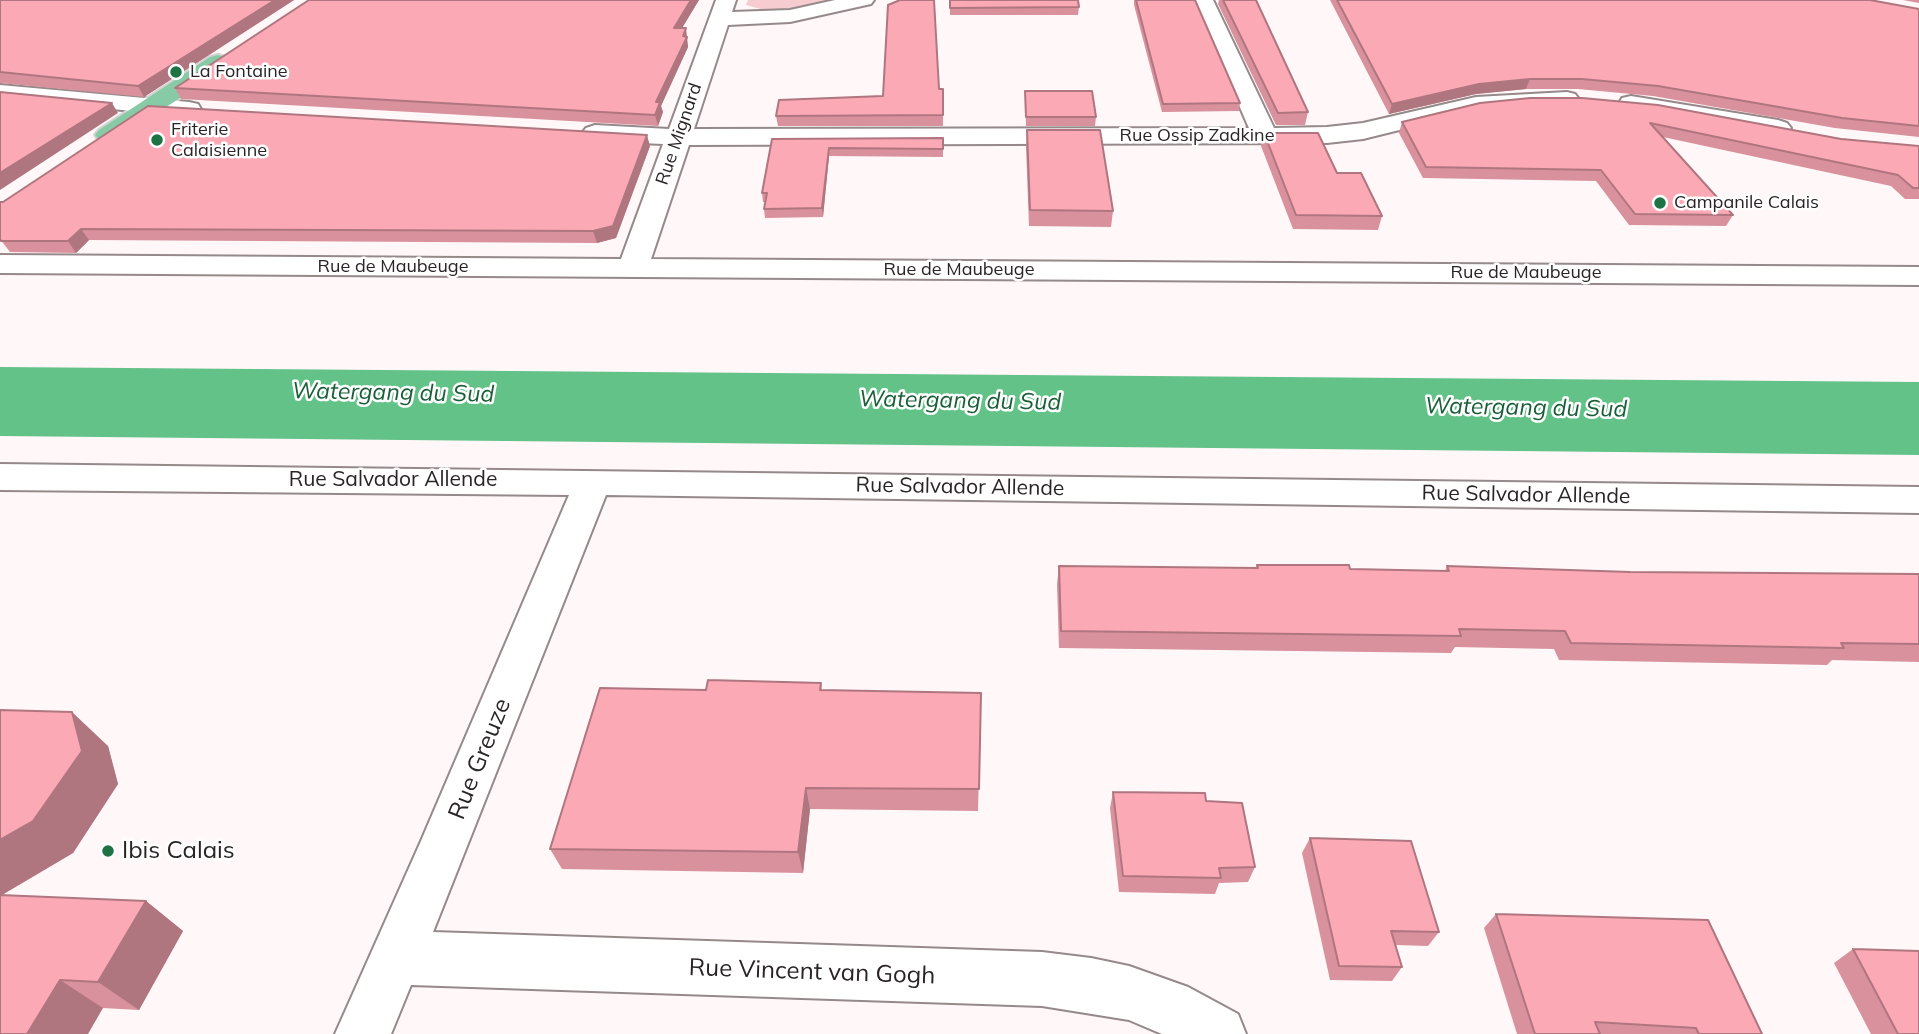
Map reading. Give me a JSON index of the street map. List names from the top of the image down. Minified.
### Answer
{"streets":{"street":["Rue Mignard","Rue Ossip Zadkine","Rue de Maubeuge","Rue Salvador Allende","Rue Greuze","Rue Vincent van Gogh"]},"crossings":[["Rue Mignard","Rue Ossip Zadkine"],["Rue Mignard","Rue de Maubeuge"],["Rue Salvador Allende","Rue Greuze"],["Rue Greuze","Rue Vincent van Gogh"]],"water":["Watergang du Sud"],"places":["La Fontaine","Friterie Calaisienne","Campanile Calais","Ibis Calais"]}
